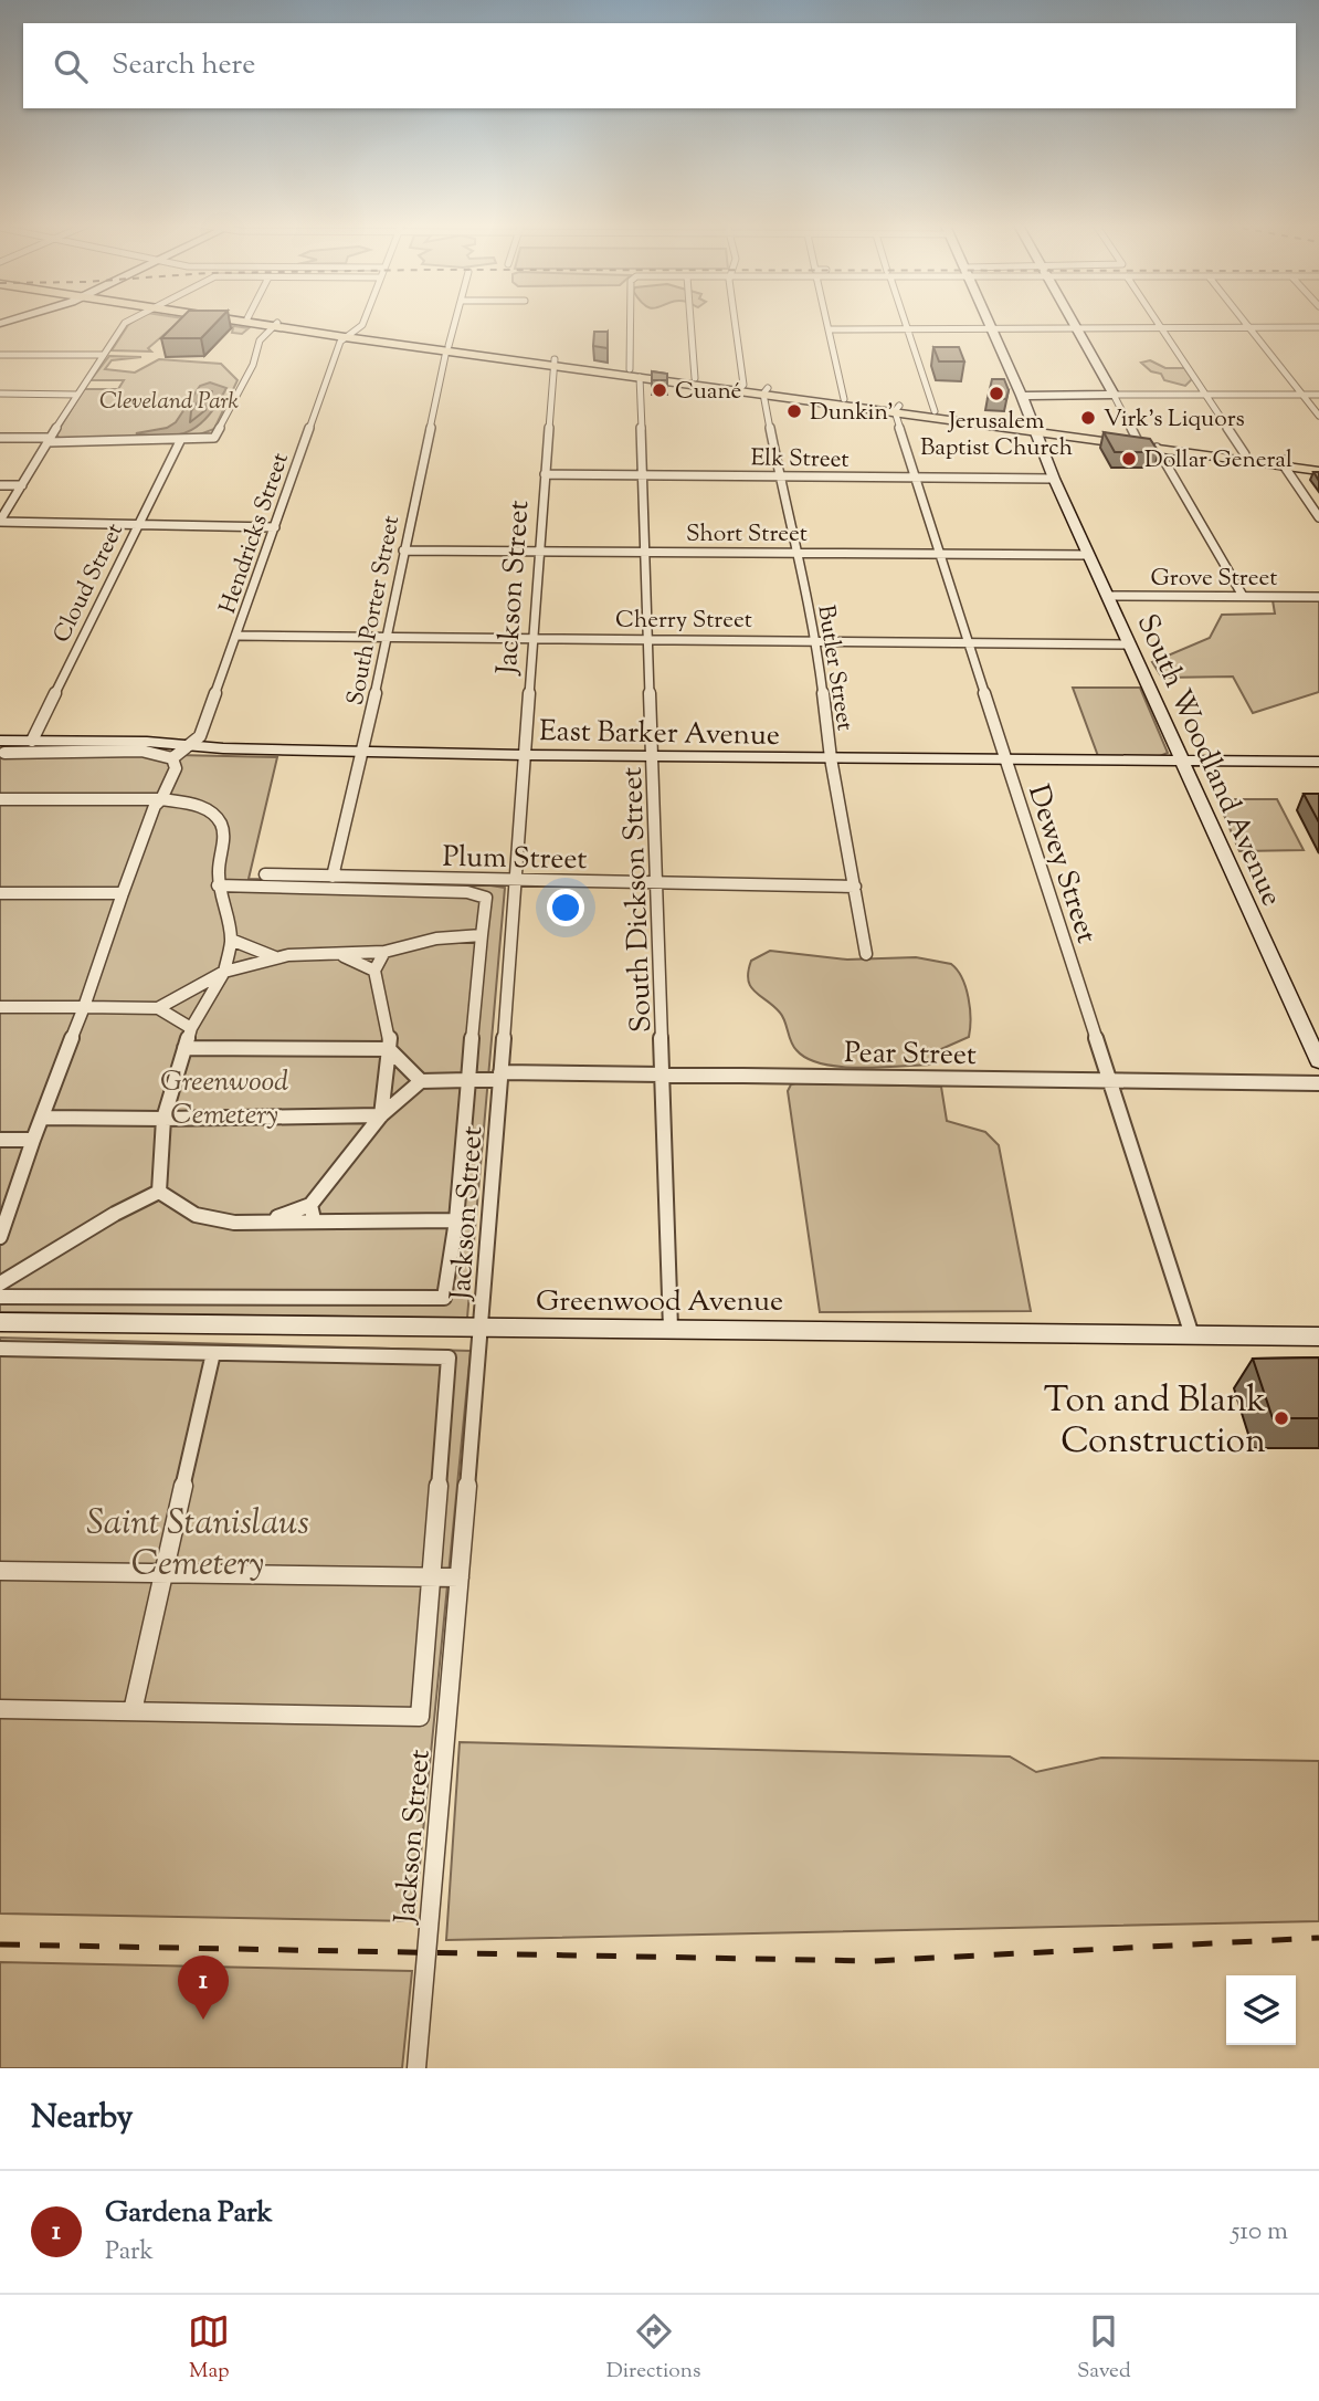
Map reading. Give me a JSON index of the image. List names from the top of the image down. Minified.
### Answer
{"streets":{"street":["Elk Street","Hendricks Street","Short Street","Grove Street","Cloud Street","Jackson Street","South Porter Street","Cherry Street","Butler Street","East Barker Avenue","South Woodland Avenue","Plum Street","Dewey Street","South Dickson Street","Pear Street","Greenwood Avenue"]},"crossings":[["Elk Street","Jackson Street"],["Elk Street","Butler Street"],["Elk Street","South Woodland Avenue"],["Elk Street","Dewey Street"],["Elk Street","South Dickson Street"],["Hendricks Street","Cherry Street"],["Hendricks Street","East Barker Avenue"],["Short Street","Jackson Street"],["Short Street","South Porter Street"],["Short Street","Butler Street"],["Short Street","South Woodland Avenue"],["Short Street","Dewey Street"],["Short Street","South Dickson Street"],["Grove Street","South Woodland Avenue"],["Cloud Street","East Barker Avenue"],["Jackson Street","Cherry Street"],["Jackson Street","East Barker Avenue"],["Jackson Street","Plum Street"],["Jackson Street","Pear Street"],["Jackson Street","Greenwood Avenue"],["South Porter Street","Cherry Street"],["South Porter Street","East Barker Avenue"],["South Porter Street","Plum Street"],["Cherry Street","Butler Street"],["Cherry Street","South Woodland Avenue"],["Cherry Street","Dewey Street"],["Cherry Street","South Dickson Street"],["Butler Street","East Barker Avenue"],["Butler Street","Plum Street"],["East Barker Avenue","South Woodland Avenue"],["East Barker Avenue","Dewey Street"],["East Barker Avenue","South Dickson Street"],["Plum Street","South Dickson Street"],["Dewey Street","Pear Street"],["Dewey Street","Greenwood Avenue"],["South Dickson Street","Pear Street"],["South Dickson Street","Greenwood Avenue"]],"parks":["Cleveland Park","Greenwood Cemetery","Saint Stanislaus Cemetery"],"places":["Cuané","Jerusalem Baptist Church","Dunkin'","Virk's Liquors","Dollar General","Ton and Blank Construction"],"page":{"search":"Search here","pins":"1","heading":"Nearby","list":[{"mark":"1","name":"Gardena Park","note":"Park","value":"510 m"}],"nav":["Map","Directions","Saved"]}}
